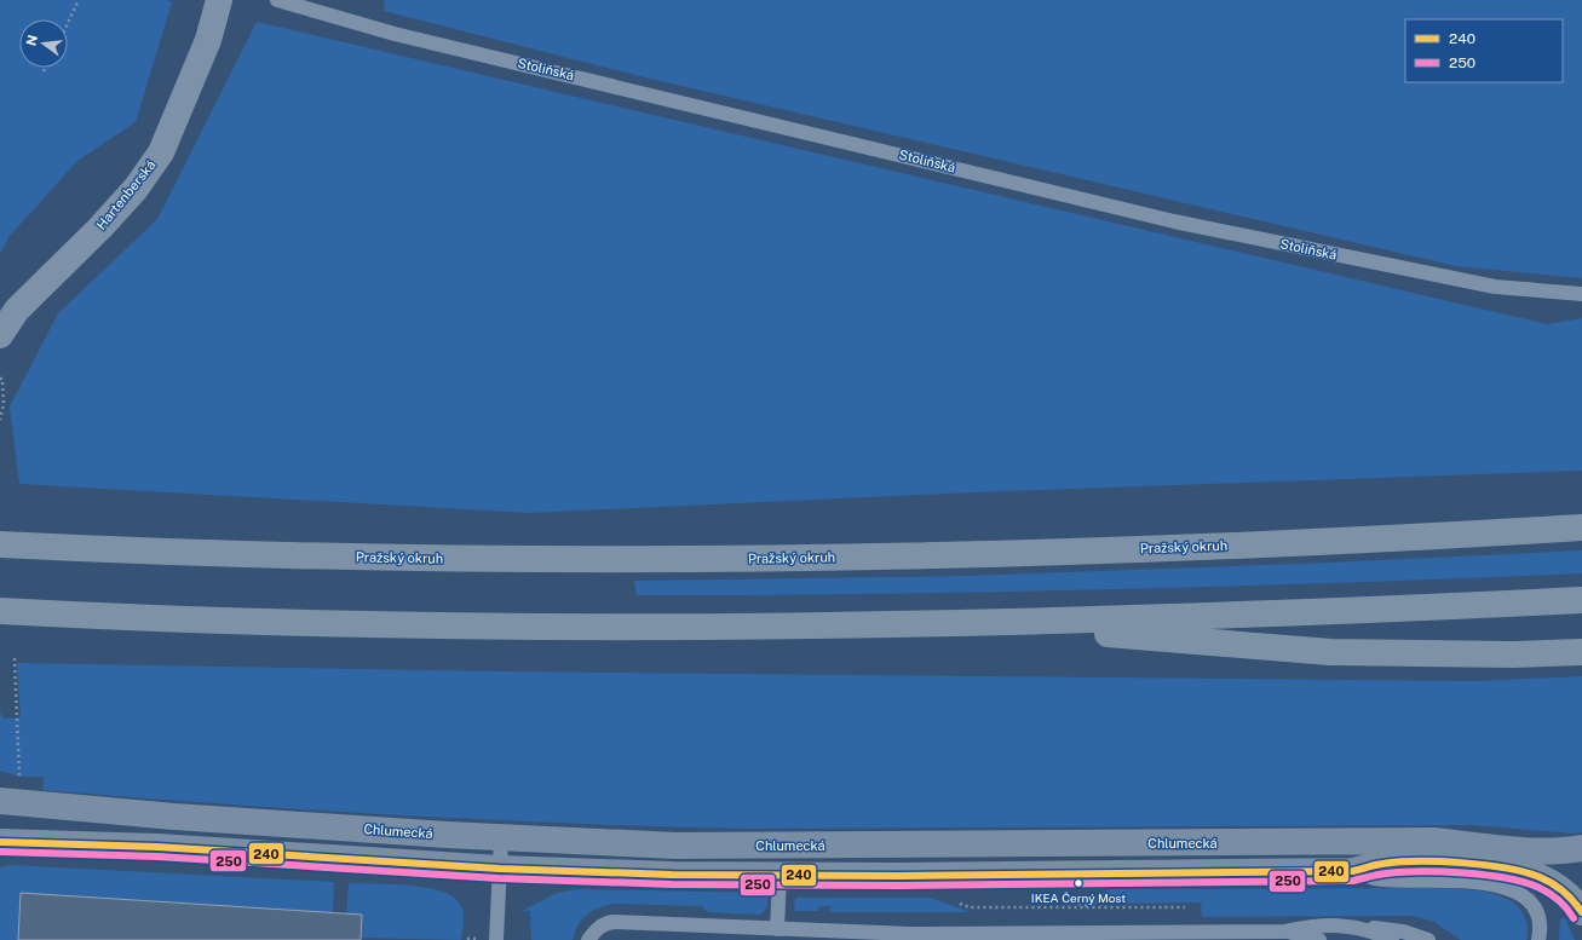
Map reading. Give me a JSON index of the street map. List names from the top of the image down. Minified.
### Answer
{"streets":{"highway":["Pražský okruh"],"main road":["Chlumecká"],"street":["Hartenberská"],"lane":["Stoliňská"]},"places":["IKEA Černý Most"],"lines":["transit line 240","transit line 250"],"legend":["240","250"],"north":"left"}
